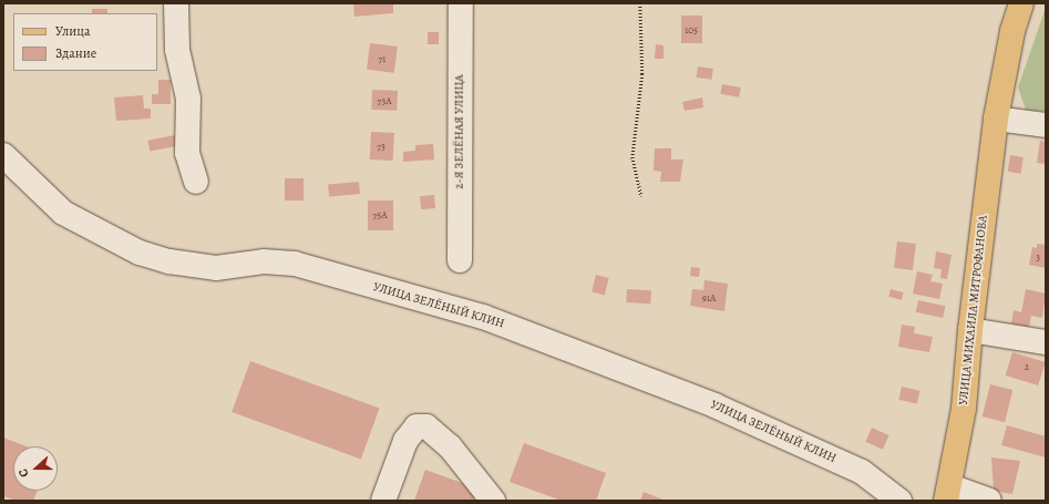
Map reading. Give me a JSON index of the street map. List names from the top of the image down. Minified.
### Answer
{"streets":{"main road":["УЛИЦА МИХАИЛА МИТРОФАНОВА"],"street":["2-Я ЗЕЛЁНАЯ УЛИЦА","УЛИЦА ЗЕЛЁНЫЙ КЛИН"]},"house_numbers":["105","71","73А","73","75А","3","91А","2"],"legend":["Улица","Здание"],"north":"left"}
